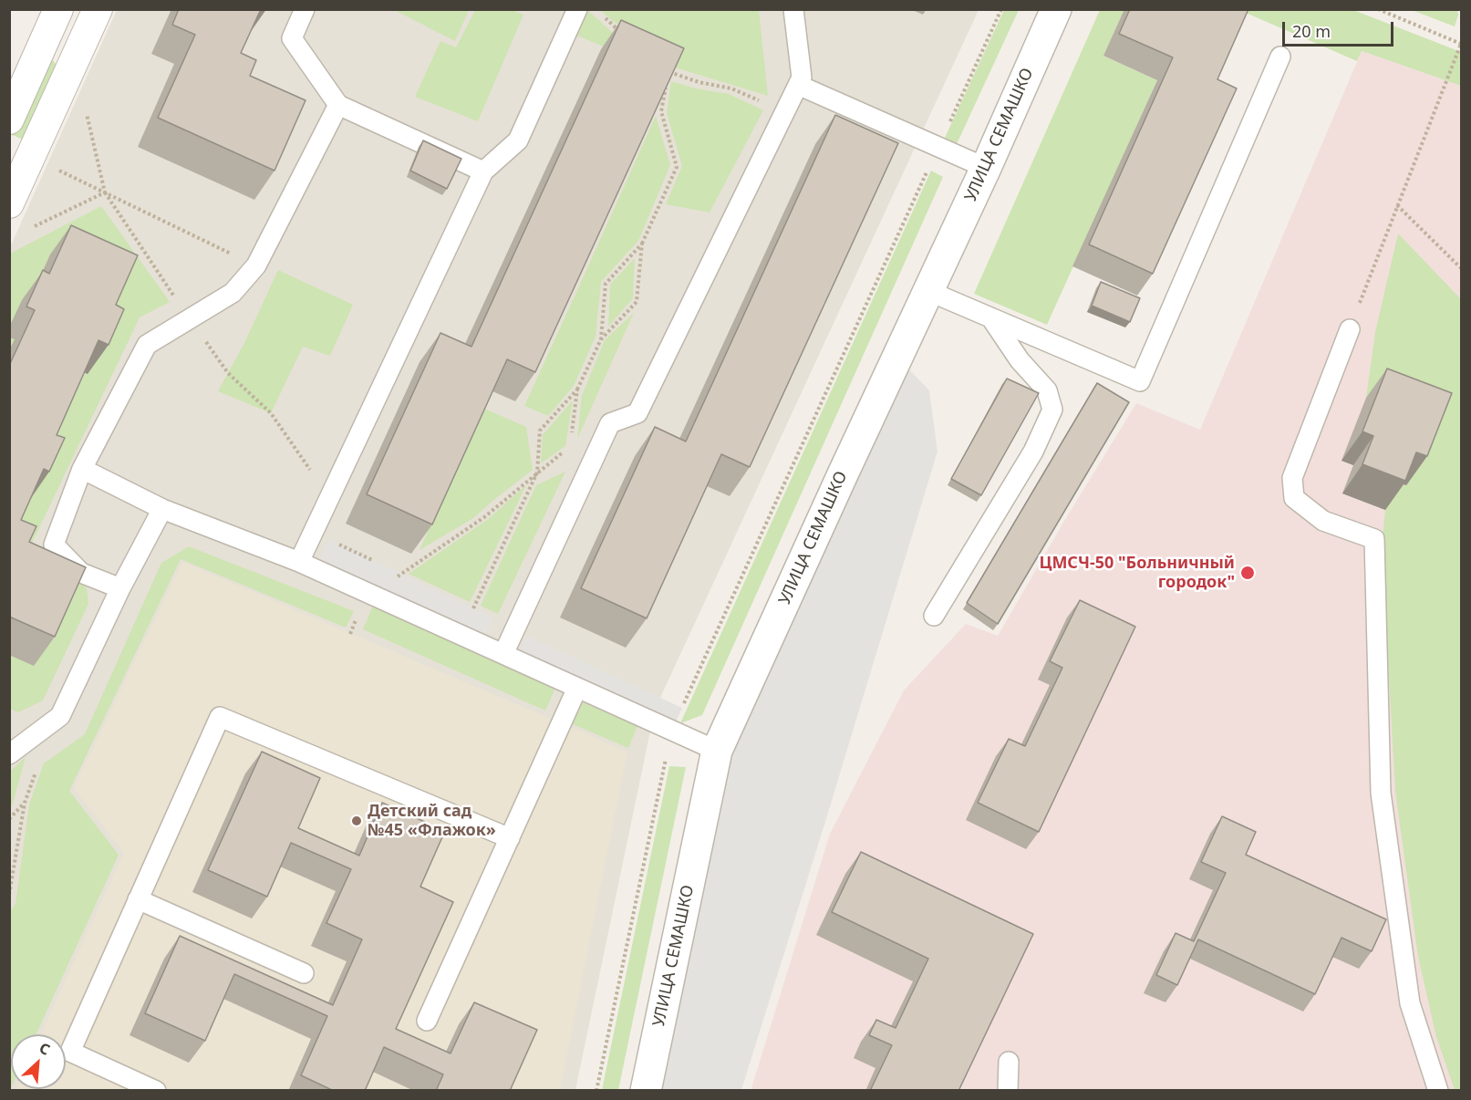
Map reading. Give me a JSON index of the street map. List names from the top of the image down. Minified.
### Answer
{"streets":{"street":["УЛИЦА СЕМАШКО"]},"places":["ЦМСЧ-50 \"Больничный городок\"","Детский сад №45 «Флажок»"],"scale_bar":"20 m","north":"top right"}
